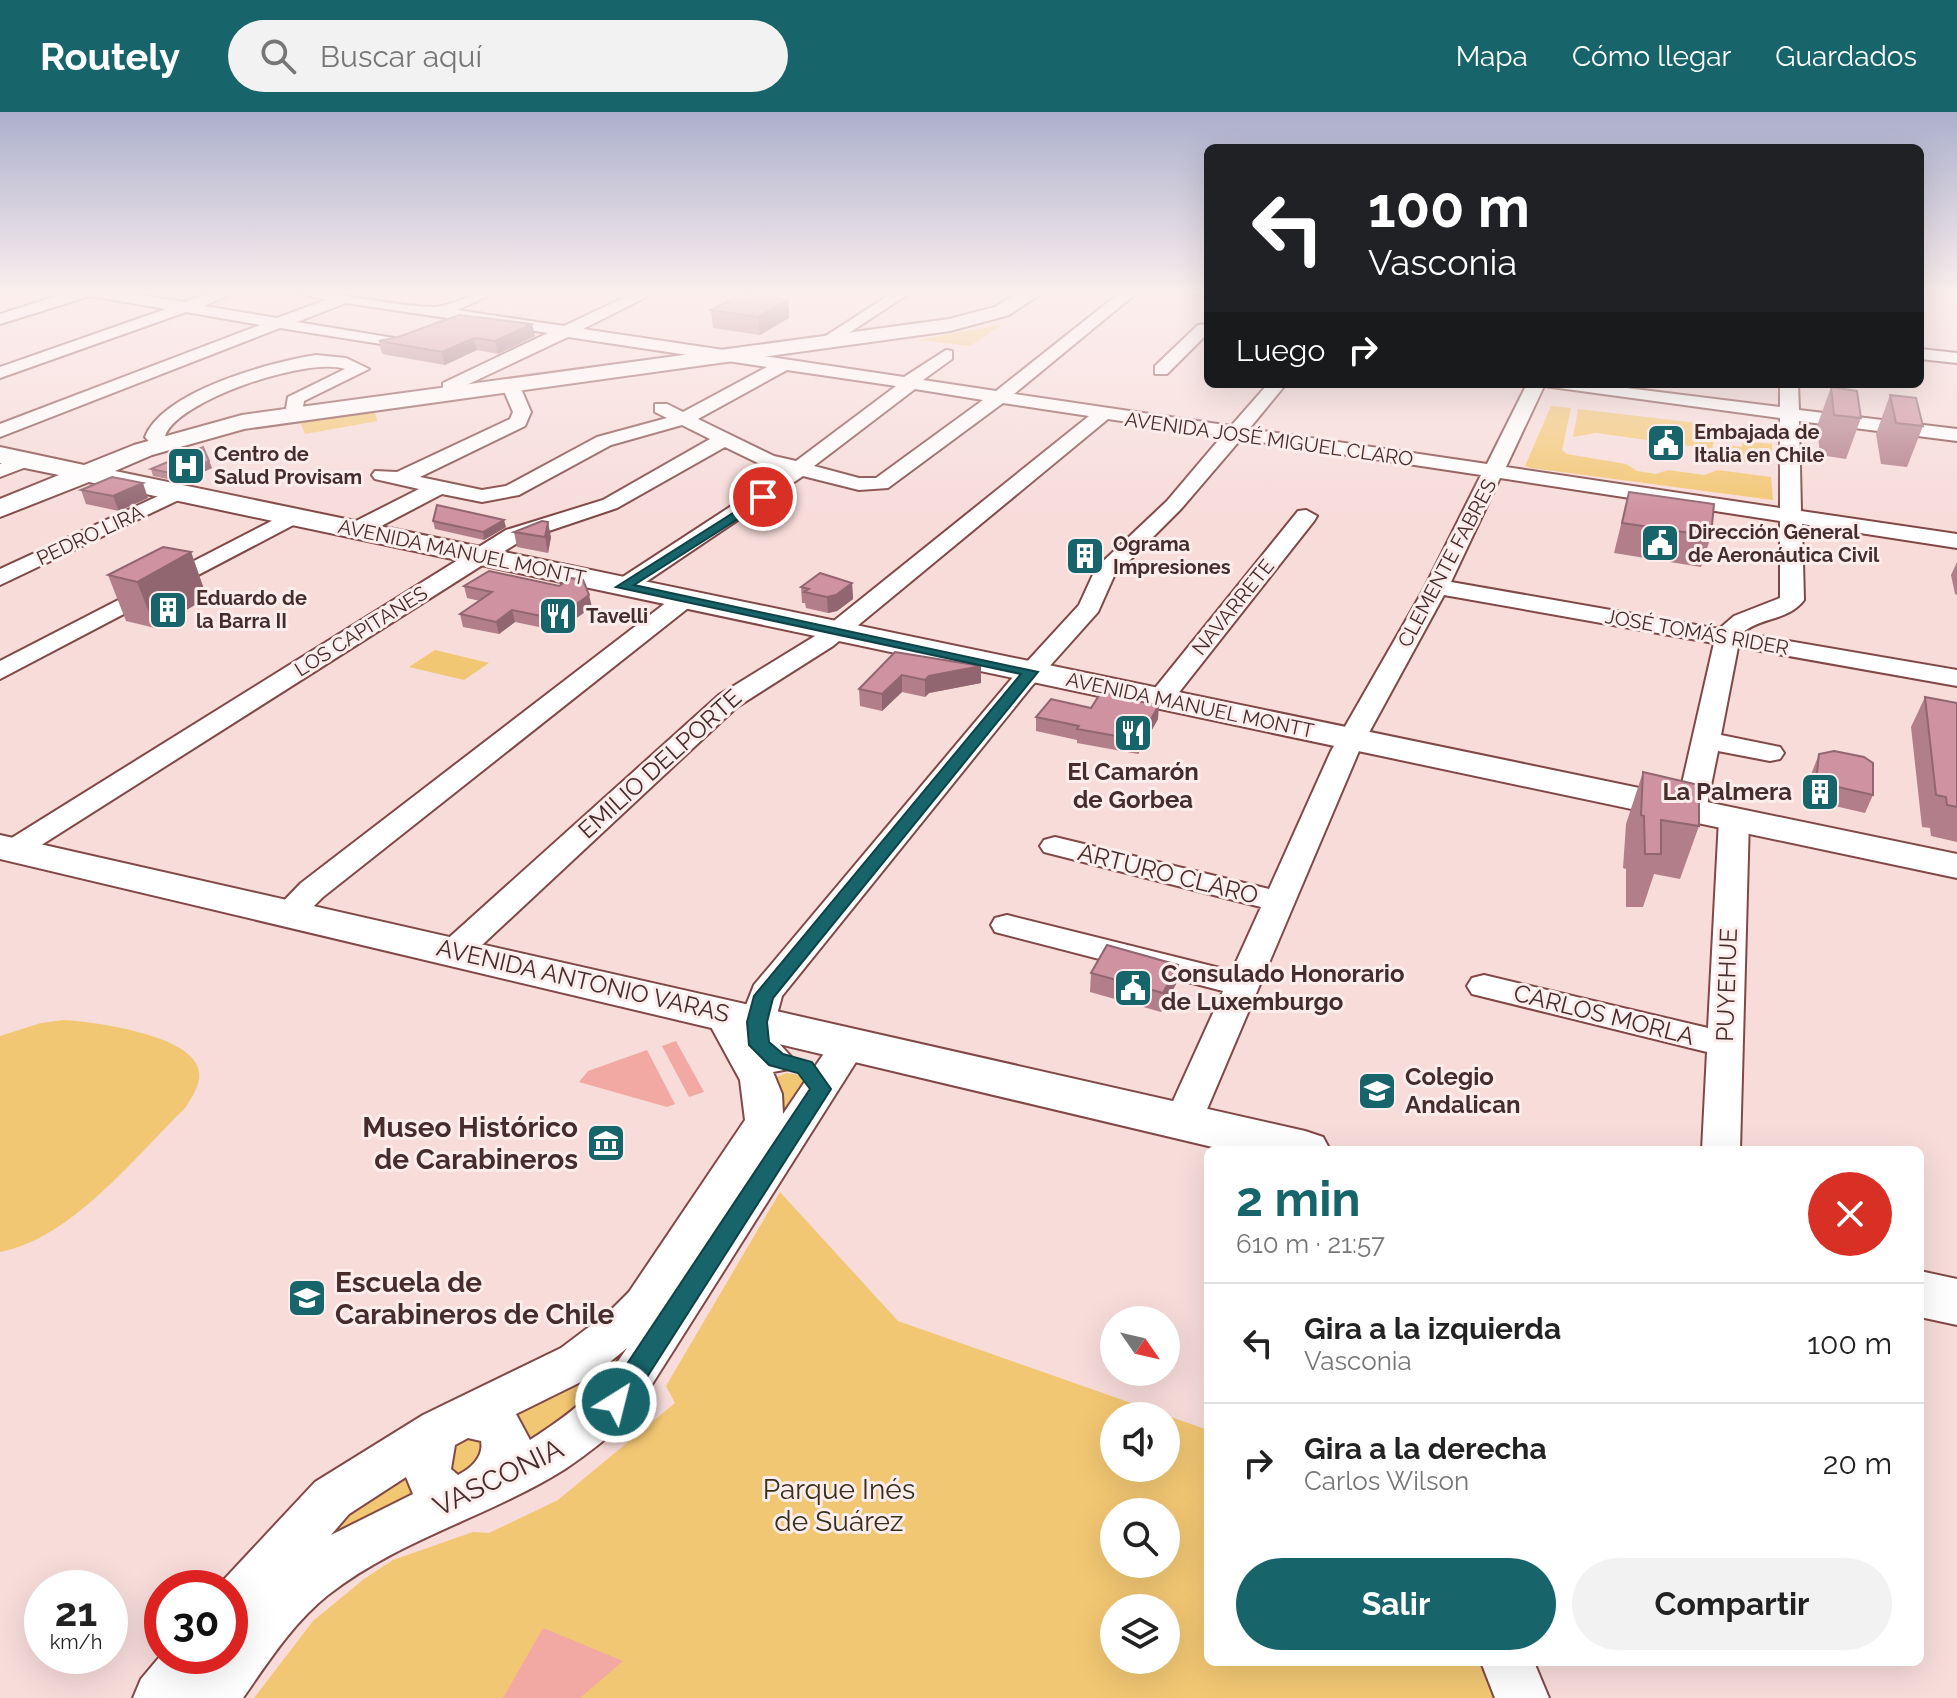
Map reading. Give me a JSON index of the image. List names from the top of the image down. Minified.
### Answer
{"streets":{"main road":["AVENIDA MANUEL MONTT","AVENIDA ANTONIO VARAS"],"street":["AVENIDA JOSÉ MIGUEL CLARO","PEDRO LIRA","CLEMENTE FABRES","NAVARRETE","LOS CAPITANES","JOSÉ TOMÁS RIDER","EMILIO DELPORTE","ARTURO CLARO","PUYEHUE","CARLOS MORLA","VASCONIA"]},"crossings":[["AVENIDA JOSÉ MIGUEL CLARO","CLEMENTE FABRES"],["AVENIDA JOSÉ MIGUEL CLARO","EMILIO DELPORTE"],["PEDRO LIRA","AVENIDA MANUEL MONTT"],["AVENIDA MANUEL MONTT","CLEMENTE FABRES"],["AVENIDA MANUEL MONTT","NAVARRETE"],["AVENIDA MANUEL MONTT","LOS CAPITANES"],["AVENIDA MANUEL MONTT","EMILIO DELPORTE"],["AVENIDA MANUEL MONTT","ARTURO CLARO"],["AVENIDA MANUEL MONTT","PUYEHUE"],["CLEMENTE FABRES","JOSÉ TOMÁS RIDER"],["CLEMENTE FABRES","ARTURO CLARO"],["LOS CAPITANES","AVENIDA ANTONIO VARAS"],["EMILIO DELPORTE","AVENIDA ANTONIO VARAS"],["ARTURO CLARO","AVENIDA ANTONIO VARAS"],["AVENIDA ANTONIO VARAS","VASCONIA"],["PUYEHUE","CARLOS MORLA"]],"parks":["Parque Inés de Suárez"],"places":{"public building":["Embajada de Italia en Chile","Dirección General de Aeronáutica Civil","Consulado Honorario de Luxemburgo"],"hospital":["Centro de Salud Provisam"],"building":["Ograma Impresiones","Eduardo de la Barra II","La Palmera"],"restaurant":["Tavelli","El Camarón de Gorbea"],"school or university":["Colegio Andalican","Escuela de Carabineros de Chile"],"museum":["Museo Histórico de Carabineros"]},"north":"bottom right","page":{"header":"Routely","search":"Buscar aquí","nav":["Mapa","Cómo llegar","Guardados"],"turn":["100 m","Vasconia"],"then":"Luego","heading":["2 min","610 m · 21:57"],"list":[{"name":"Gira a la izquierda","note":"Vasconia","value":"100 m"},{"name":"Gira a la derecha","note":"Carlos Wilson","value":"20 m"}],"buttons":["Salir","Compartir"],"speed":"21 km/h","limit":"30"}}
